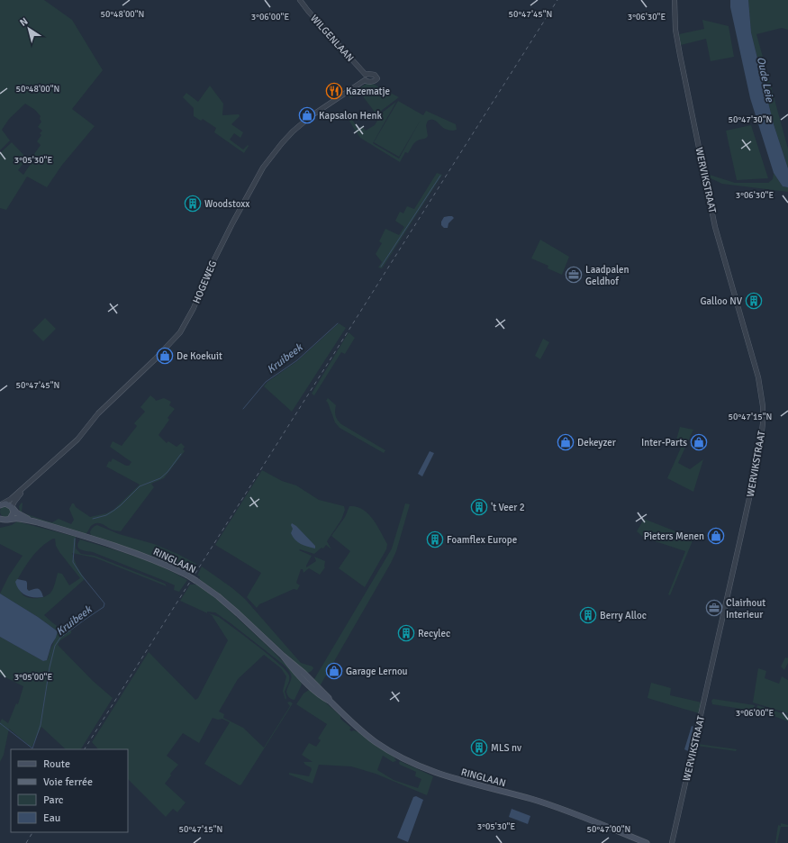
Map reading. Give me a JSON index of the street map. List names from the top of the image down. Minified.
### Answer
{"streets":{"main road":["RINGLAAN"],"street":["WILGENLAAN","WERVIKSTRAAT","HOGEWEG"]},"crossings":[["WILGENLAAN","HOGEWEG"],["HOGEWEG","RINGLAAN"]],"water":["Oude Leie","Kruibeek"],"places":{"restaurant":["Kazematje"],"shop":["Kapsalon Henk","De Koekuit","Dekeyzer","Inter-Parts","Pieters Menen","Garage Lernou"],"building":["Woodstoxx","Galloo NV","'t Veer 2","Foamflex Europe","Berry Alloc","Recylec","MLS nv"],"office":["Laadpalen Geldhof","Clairhout Interieur"]},"legend":["Route","Voie ferrée","Parc","Eau"],"north":"top left","coordinates":["50°48'00\"N","50°47'45\"N","3°06'00\"E","3°06'30\"E","50°47'30\"N","3°05'30\"E","50°47'15\"N","3°05'00\"E","50°47'00\"N"]}
